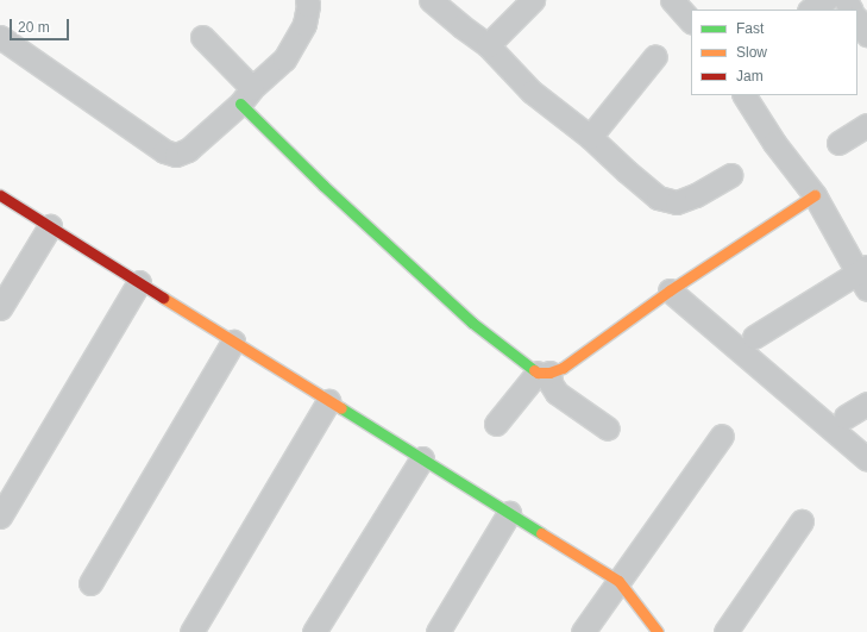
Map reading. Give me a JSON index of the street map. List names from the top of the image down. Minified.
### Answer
{"legend":["Fast","Slow","Jam"],"scale_bar":"20 m"}
